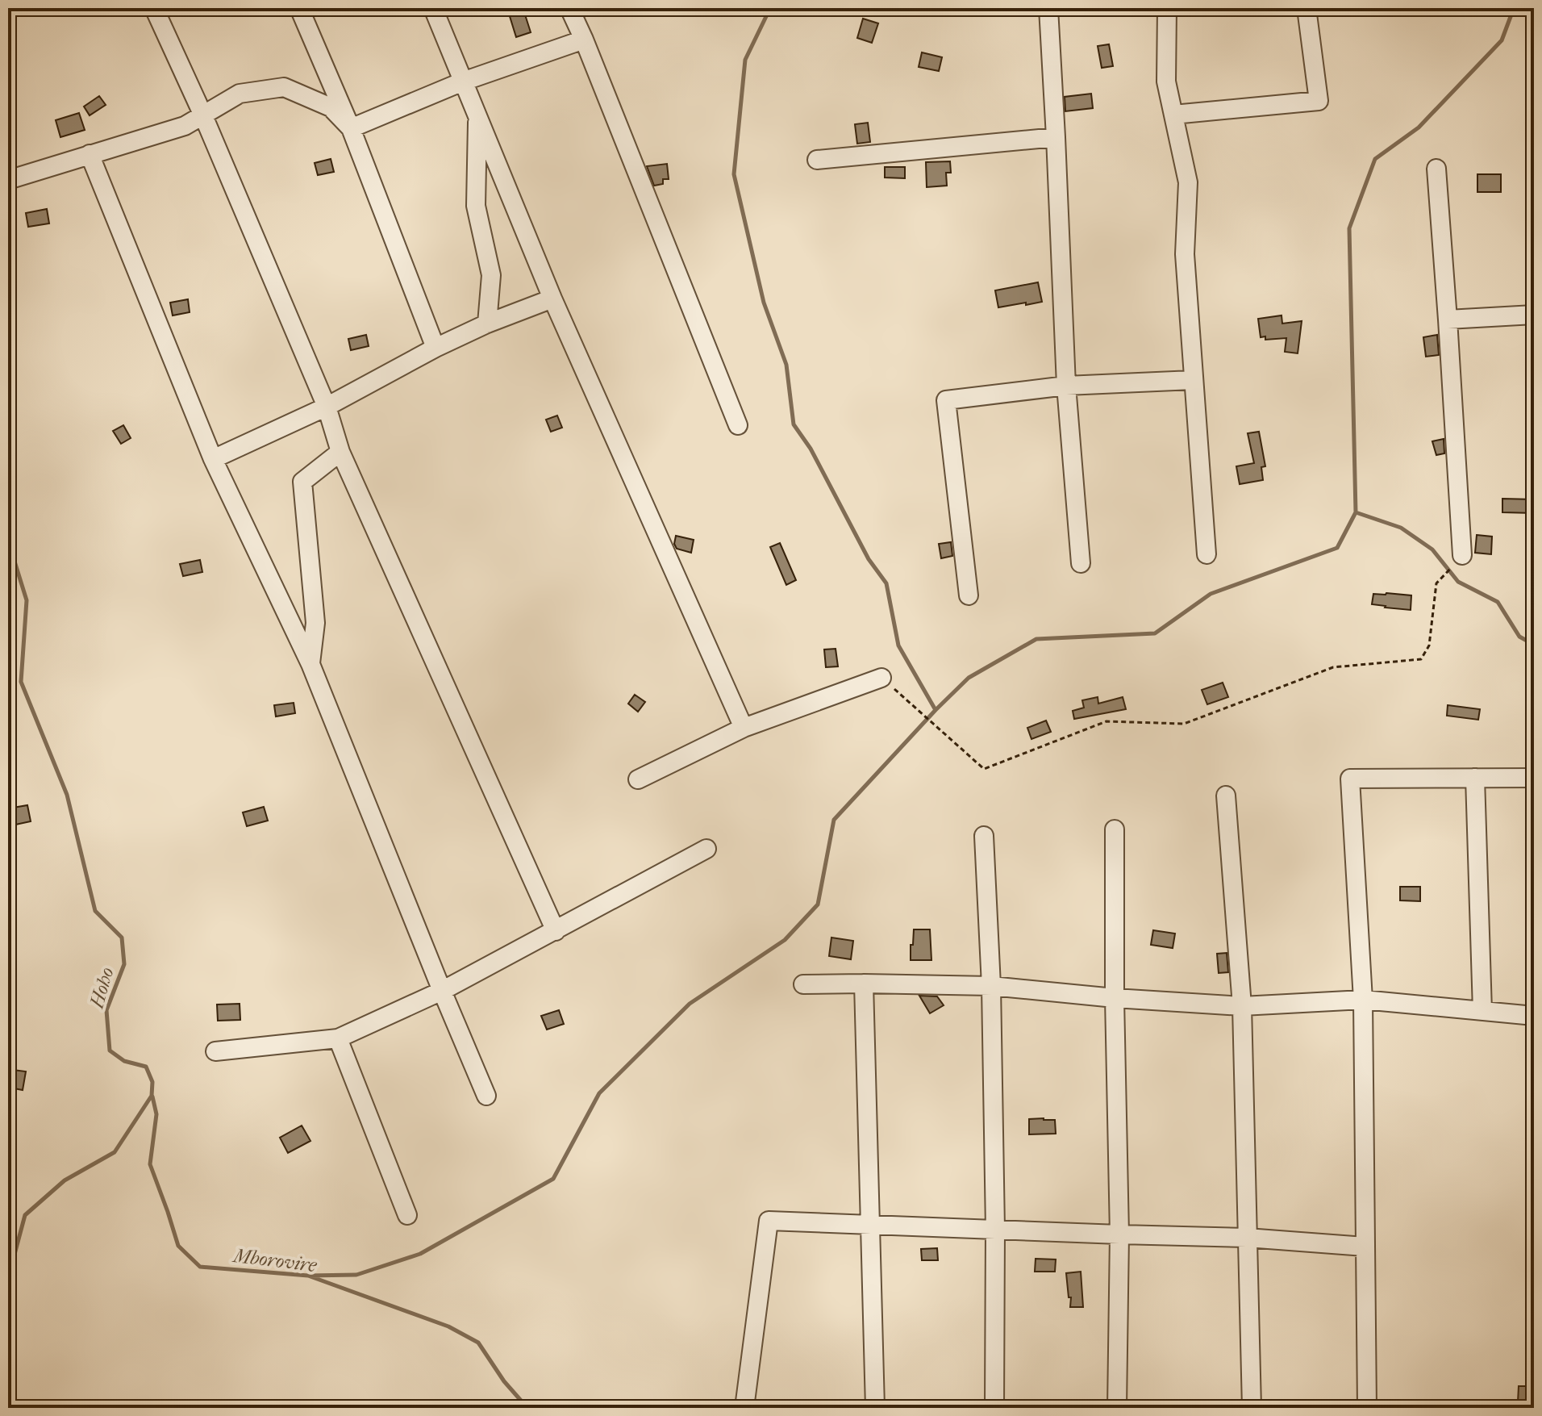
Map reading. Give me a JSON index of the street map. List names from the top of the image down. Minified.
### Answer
{"water":["Hoho","Mborovire"]}
